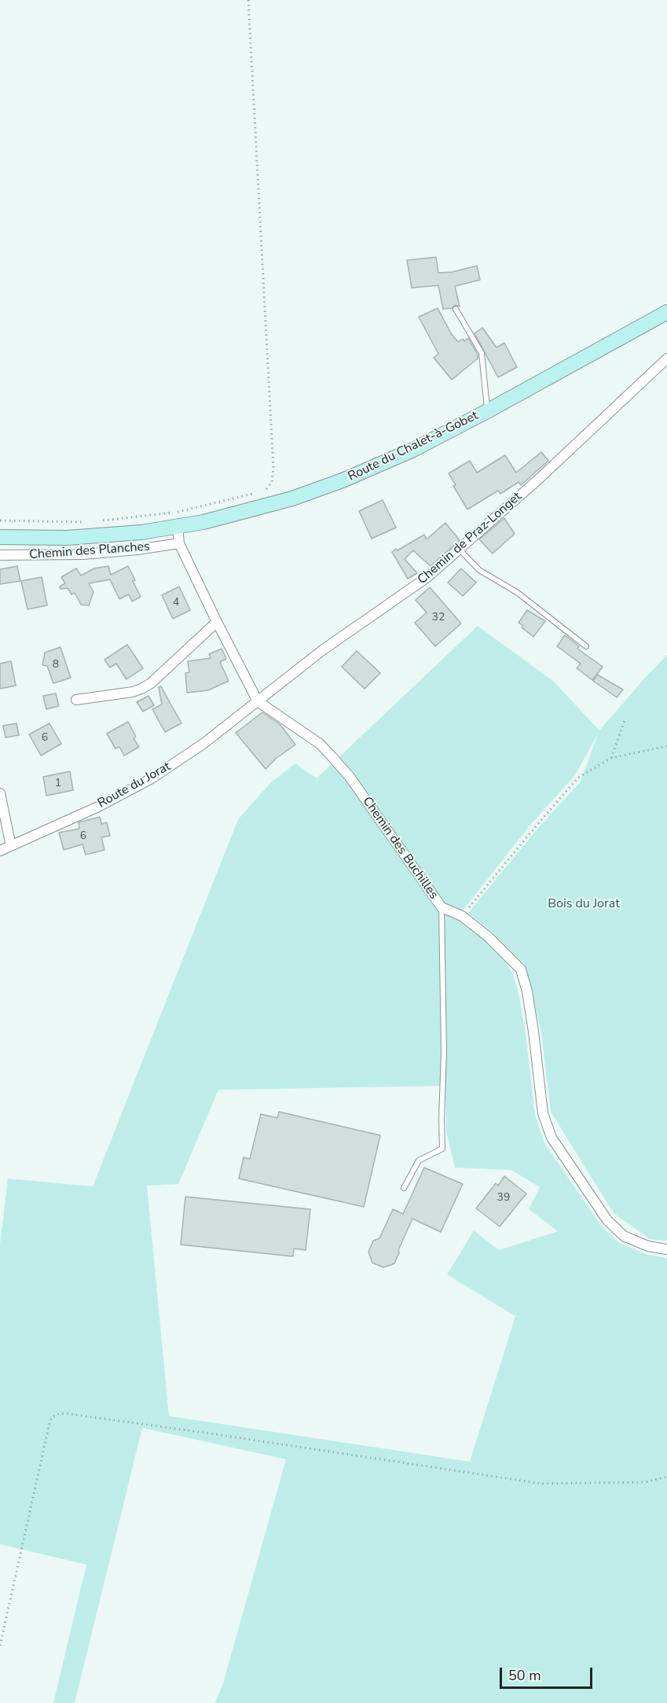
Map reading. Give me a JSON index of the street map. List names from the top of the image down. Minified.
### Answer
{"streets":{"main road":["Route du Chalet-à-Gobet"],"street":["Chemin de Praz-Longet","Chemin des Planches","Route du Jorat","Chemin des Buchilles"]},"crossings":[["Route du Chalet-à-Gobet","Chemin des Buchilles"],["Chemin de Praz-Longet","Route du Jorat"],["Chemin de Praz-Longet","Chemin des Buchilles"],["Chemin des Planches","Chemin des Buchilles"],["Route du Jorat","Chemin des Buchilles"]],"parks":["Bois du Jorat"],"house_numbers":["4","32","8","6","1","6","39"],"scale_bar":"50 m"}
